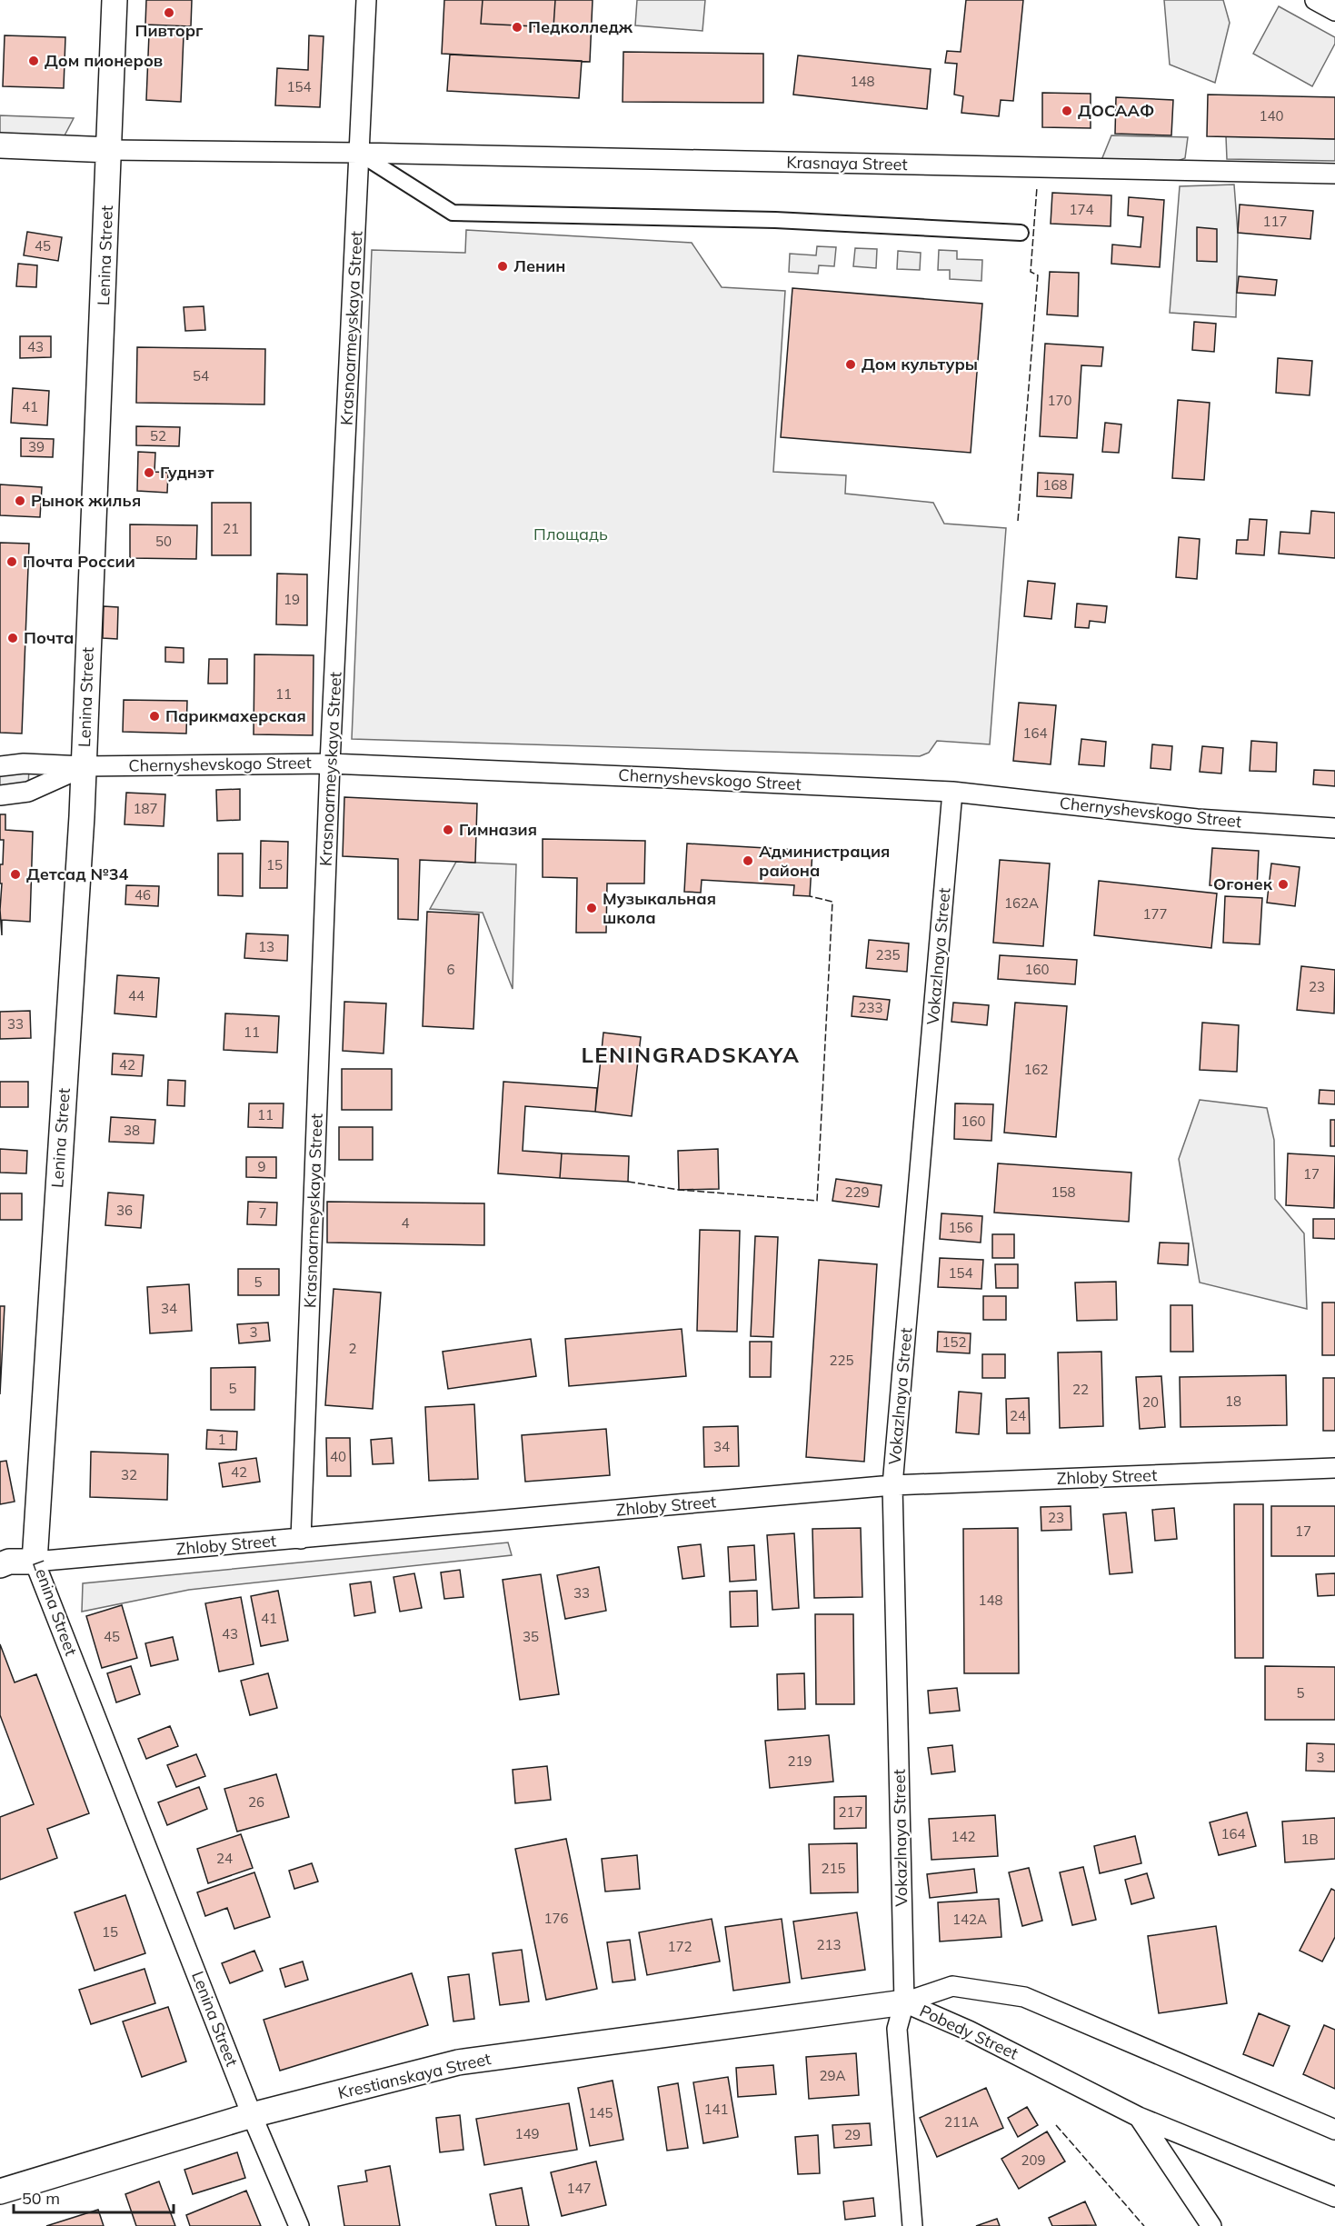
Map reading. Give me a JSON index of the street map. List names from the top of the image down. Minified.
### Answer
{"streets":{"street":["Krasnaya Street","Lenina Street","Krasnoarmeyskaya Street","Chernyshevskogo Street","Vokazlnaya Street","Zhloby Street","Pobedy Street","Krestianskaya Street"]},"crossings":[["Krasnaya Street","Lenina Street"],["Krasnaya Street","Krasnoarmeyskaya Street"],["Lenina Street","Chernyshevskogo Street"],["Lenina Street","Zhloby Street"],["Lenina Street","Krestianskaya Street"],["Krasnoarmeyskaya Street","Chernyshevskogo Street"],["Krasnoarmeyskaya Street","Zhloby Street"],["Chernyshevskogo Street","Vokazlnaya Street"],["Vokazlnaya Street","Zhloby Street"],["Vokazlnaya Street","Pobedy Street"],["Vokazlnaya Street","Krestianskaya Street"],["Pobedy Street","Krestianskaya Street"]],"districts":["LENINGRADSKAYA"],"parks":["Площадь"],"places":["Пивторг","Педколледж","Дом пионеров","ДОСААФ","Ленин","Дом культуры","Гуднэт","Рынок жилья","Почта России","Почта","Парикмахерская","Гимназия","Администрация района","Детсад №34","Огонек","Музыкальная школа"],"house_numbers":["148","154","140","174","117","45","43","54","170","41","52","39","168","21","50","19","11","164","187","15","46","162А","177","13","235","6","160","23","44","233","33","11","42","162","11","160","38","9","17","229","158","36","7","4","156","154","5","34","3","152","2","225","5","22","18","20","24","1","34","40","42","32","23","17","33","148","41","43","45","35","5","3","219","26","217","164","142","1В","24","215","176","142А","15","213","172","29А","141","145","211А","149","29","209","147"],"scale_bar":"50 m"}
